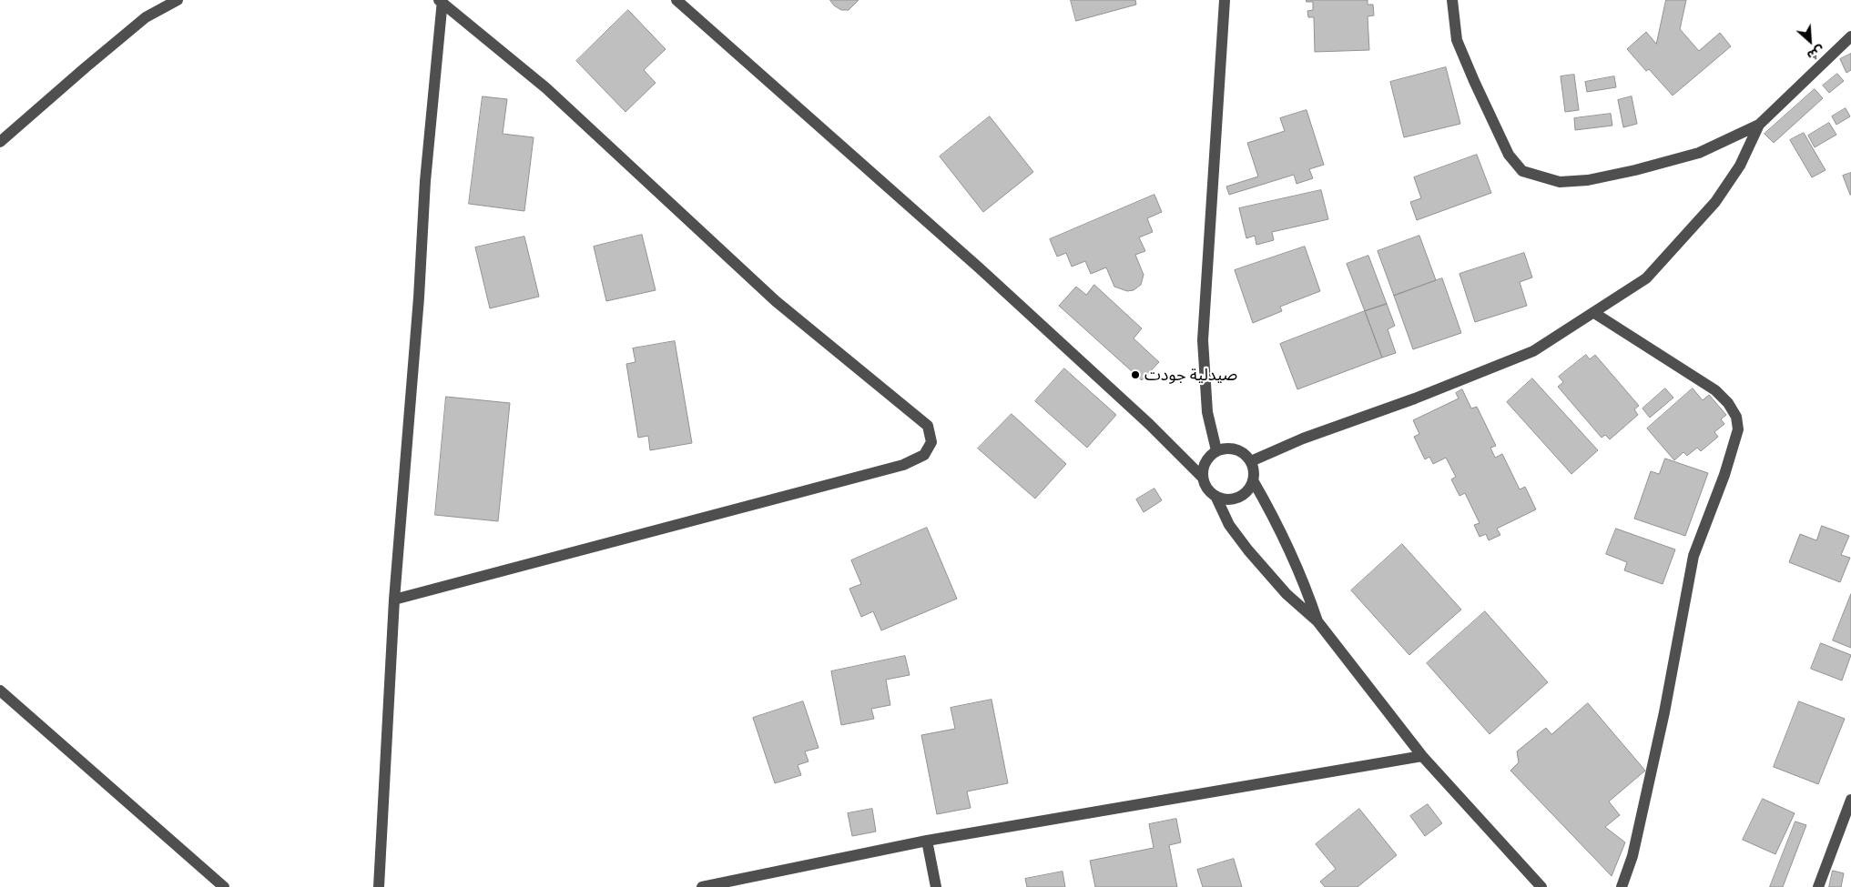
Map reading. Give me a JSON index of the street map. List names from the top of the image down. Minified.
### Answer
{"places":["صيدلية جودت"],"north":"bottom right"}
